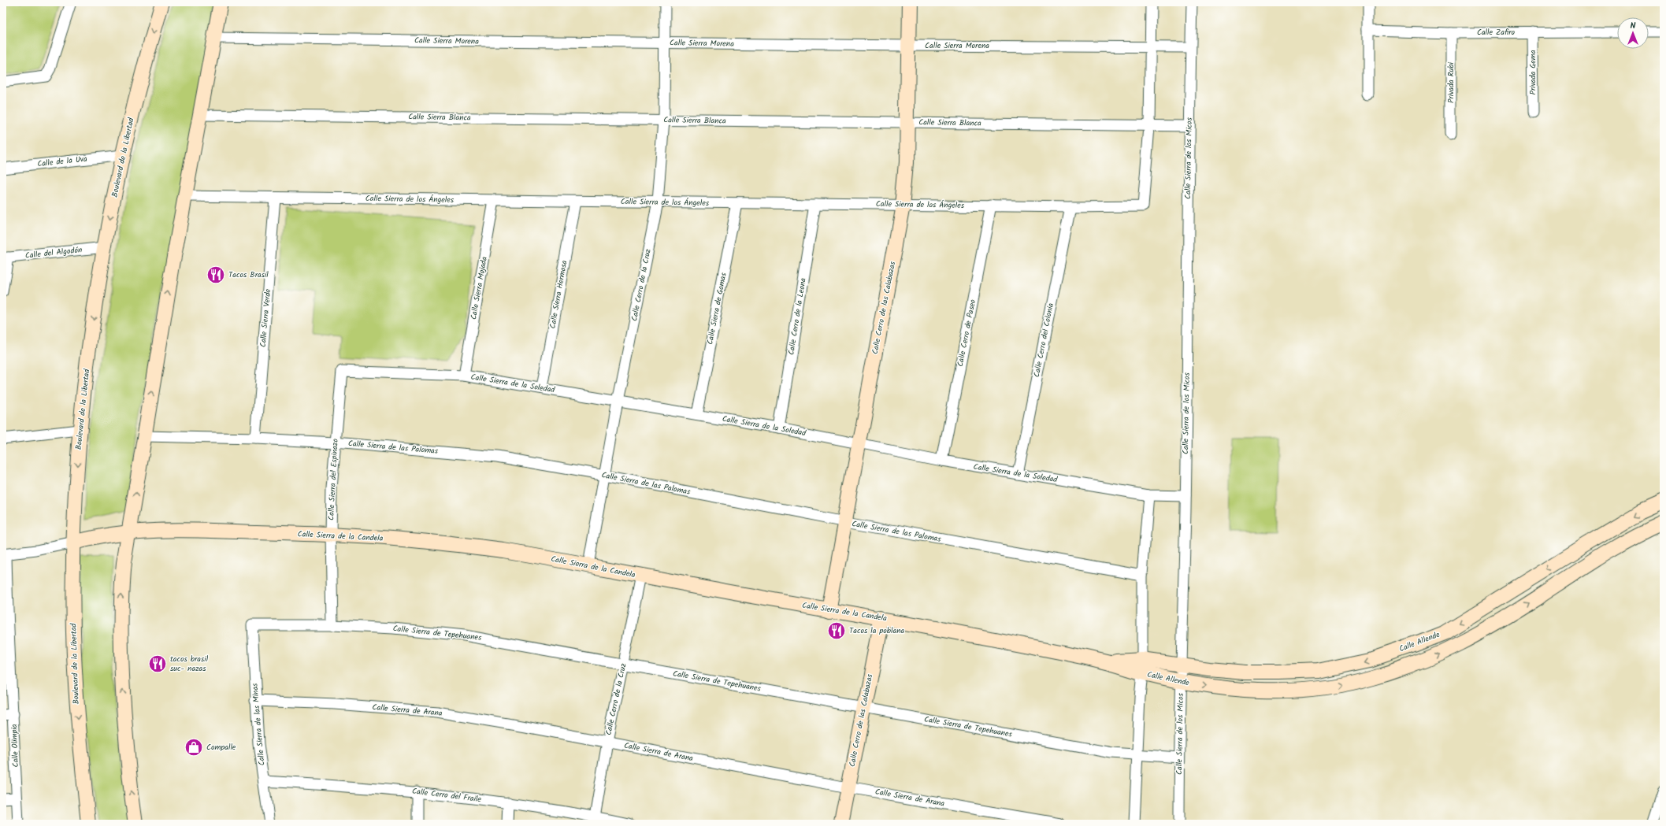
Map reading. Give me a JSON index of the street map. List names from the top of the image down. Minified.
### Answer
{"streets":{"street":["Calle Zafiro","Calle Sierra Morena","Privada Gema","Privada Rubi","Calle Sierra Blanca","Boulevard de la Libertad","Calle Sierra de los Micos","Calle de la Uva","Calle Sierra de los Ángeles","Calle del Algodón","Calle Cerro de la Cruz","Calle Sierra Mojada","Calle Sierra Hermosa","Calle Cerro de las Calabazas","Calle Sierra de Gomas","Calle Cerro de la Leona","Calle Sierra Verde","Calle Cerro de Paseo","Calle Cerro del Colonia","Calle Sierra de la Soledad","Calle Sierra de las Palomas","Calle Sierra del Espinazo","Calle Sierra de la Candela","Calle Sierra de Tepehuanes","Calle Allende","Calle Sierra de Arana","Calle Sierra de las Minas","Calle Olimpia","Calle Cerro del Fraile"]},"crossings":[["Calle Zafiro","Privada Gema"],["Calle Zafiro","Privada Rubi"],["Calle Sierra Morena","Calle Sierra de los Micos"],["Calle Sierra Morena","Calle Cerro de la Cruz"],["Calle Sierra Morena","Calle Cerro de las Calabazas"],["Calle Sierra Blanca","Calle Sierra de los Micos"],["Calle Sierra Blanca","Calle Sierra de los Ángeles"],["Calle Sierra Blanca","Calle Cerro de la Cruz"],["Calle Sierra Blanca","Calle Cerro de las Calabazas"],["Boulevard de la Libertad","Calle de la Uva"],["Boulevard de la Libertad","Calle del Algodón"],["Boulevard de la Libertad","Calle Sierra de la Candela"],["Calle Sierra de los Micos","Calle Sierra de la Soledad"],["Calle Sierra de los Micos","Calle Sierra de Tepehuanes"],["Calle Sierra de los Micos","Calle Allende"],["Calle Sierra de los Ángeles","Calle Cerro de la Cruz"],["Calle Sierra de los Ángeles","Calle Sierra Mojada"],["Calle Sierra de los Ángeles","Calle Sierra Hermosa"],["Calle Sierra de los Ángeles","Calle Cerro de las Calabazas"],["Calle Sierra de los Ángeles","Calle Sierra de Gomas"],["Calle Sierra de los Ángeles","Calle Cerro de la Leona"],["Calle Sierra de los Ángeles","Calle Sierra Verde"],["Calle Sierra de los Ángeles","Calle Cerro de Paseo"],["Calle Sierra de los Ángeles","Calle Cerro del Colonia"],["Calle Cerro de la Cruz","Calle Sierra de la Soledad"],["Calle Cerro de la Cruz","Calle Sierra de las Palomas"],["Calle Cerro de la Cruz","Calle Sierra de la Candela"],["Calle Cerro de la Cruz","Calle Sierra de Tepehuanes"],["Calle Cerro de la Cruz","Calle Sierra de Arana"],["Calle Cerro de la Cruz","Calle Cerro del Fraile"],["Calle Sierra Mojada","Calle Sierra de la Soledad"],["Calle Sierra Hermosa","Calle Sierra de la Soledad"],["Calle Cerro de las Calabazas","Calle Sierra de la Soledad"],["Calle Cerro de las Calabazas","Calle Sierra de las Palomas"],["Calle Cerro de las Calabazas","Calle Sierra de la Candela"],["Calle Cerro de las Calabazas","Calle Sierra de Tepehuanes"],["Calle Cerro de las Calabazas","Calle Sierra de Arana"],["Calle Sierra de Gomas","Calle Sierra de la Soledad"],["Calle Cerro de la Leona","Calle Sierra de la Soledad"],["Calle Sierra Verde","Calle Sierra de las Palomas"],["Calle Cerro de Paseo","Calle Sierra de la Soledad"],["Calle Cerro del Colonia","Calle Sierra de la Soledad"],["Calle Sierra de la Soledad","Calle Sierra del Espinazo"],["Calle Sierra de las Palomas","Calle Sierra del Espinazo"],["Calle Sierra del Espinazo","Calle Sierra de la Candela"],["Calle Sierra del Espinazo","Calle Sierra de Tepehuanes"],["Calle Sierra de la Candela","Calle Allende"],["Calle Sierra de Tepehuanes","Calle Sierra de las Minas"],["Calle Sierra de Arana","Calle Sierra de las Minas"],["Calle Sierra de las Minas","Calle Cerro del Fraile"]],"places":{"restaurant":["Tacos Brasil","Tacos la poblana","tacos brasil suc- nazas"],"shop":["Compalle"]},"north":"top"}
